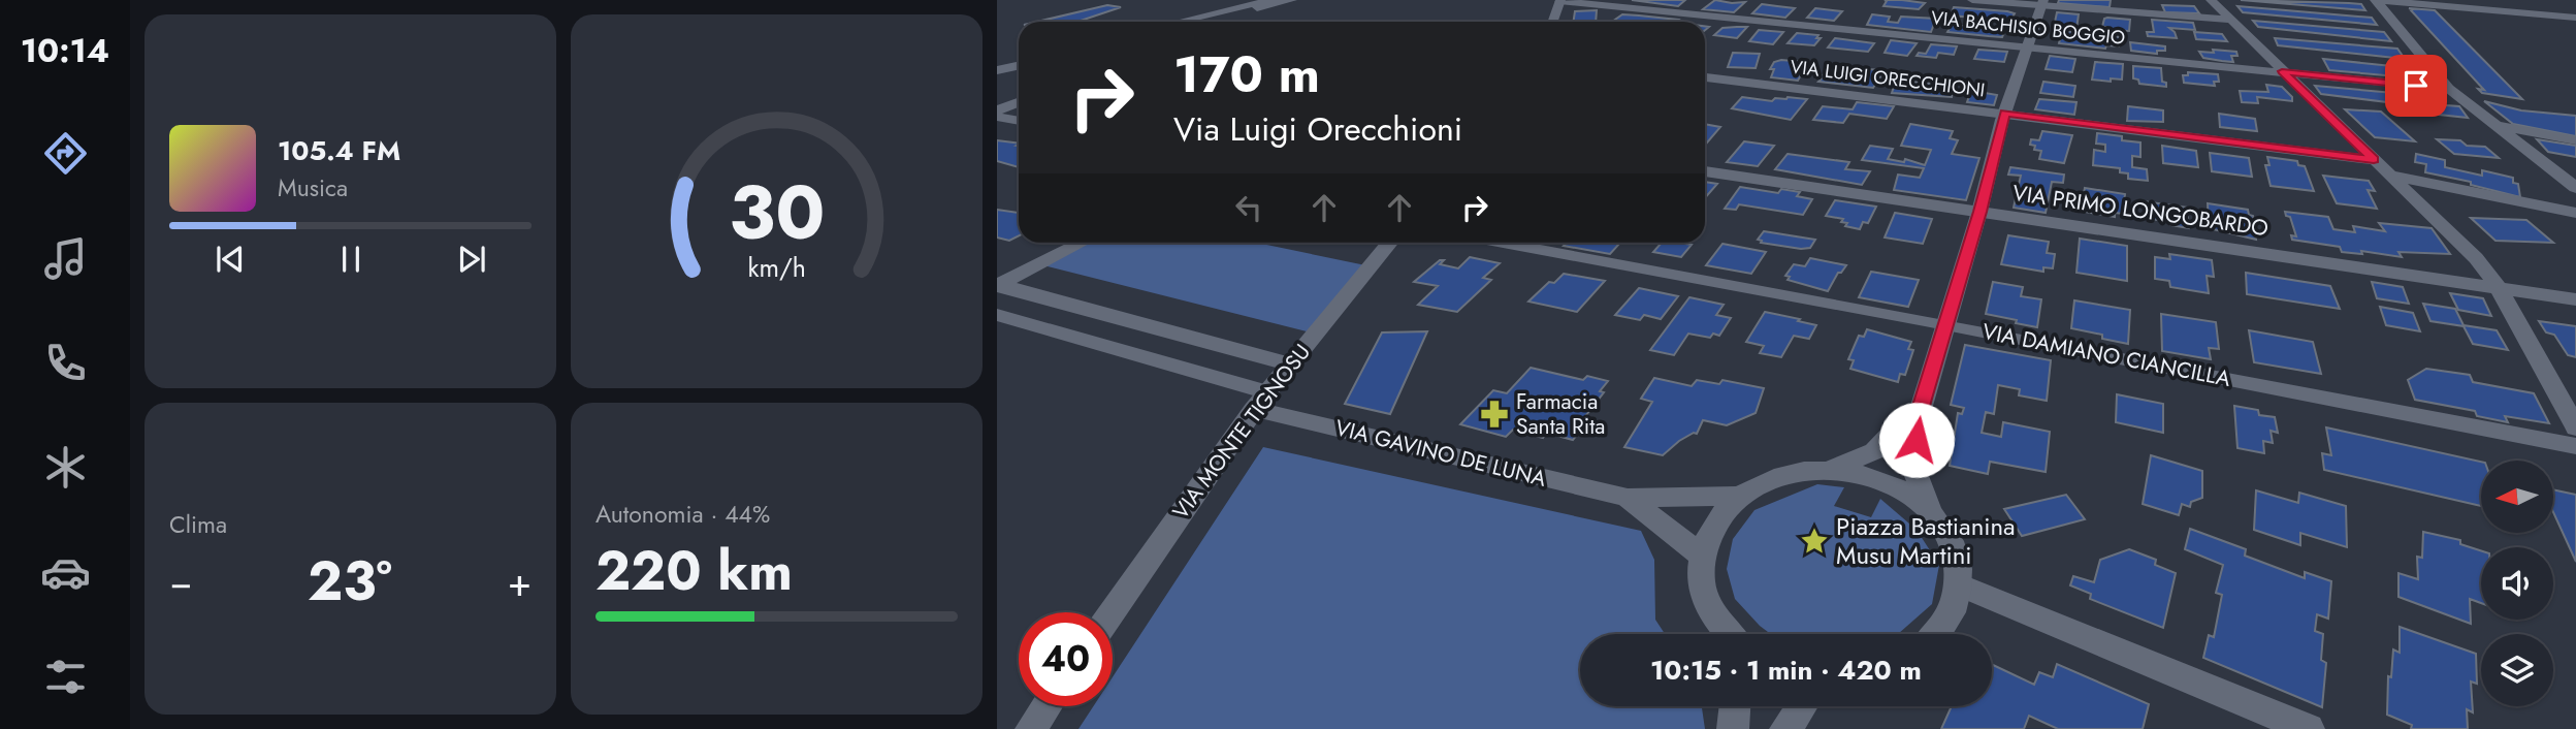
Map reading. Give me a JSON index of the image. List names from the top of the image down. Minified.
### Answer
{"streets":{"street":["VIA BACHISIO BOGGIO","VIA LUIGI ORECCHIONI","VIA PRIMO LONGOBARDO","VIA DAMIANO CIANCILLA","VIA MONTE TIGNOSU","VIA GAVINO DE LUNA"]},"crossings":[["VIA MONTE TIGNOSU","VIA GAVINO DE LUNA"]],"places":{"pharmacy":["Farmacia Santa Rita"],"place":["Piazza Bastianina Musu Martini"]},"north":"left","page":{"tabs":"10:14","turn":["170 m","Via Luigi Orecchioni"],"song":["105.4 FM","Musica"],"tile":["Clima",["Autonomia · 44%","220 km"]],"heat":["−","23°","+"],"limit":"40","trip":"10:15 · 1 min · 420 m","gauge":["30","km/h"]}}
